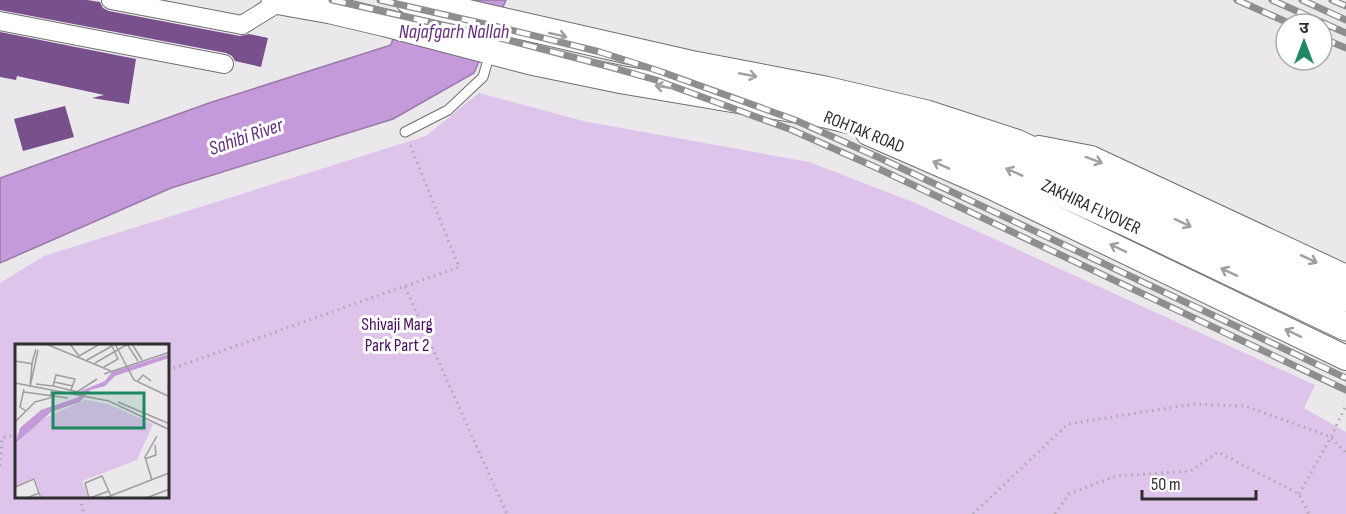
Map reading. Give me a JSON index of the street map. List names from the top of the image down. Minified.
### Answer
{"streets":{"main road":["ROHTAK ROAD","ZAKHIRA FLYOVER"]},"crossings":[["ROHTAK ROAD","ZAKHIRA FLYOVER"]],"water":["Najafgarh Nallah","Sahibi River"],"parks":["Shivaji Marg Park Part 2"],"scale_bar":"50 m","north":"top"}
